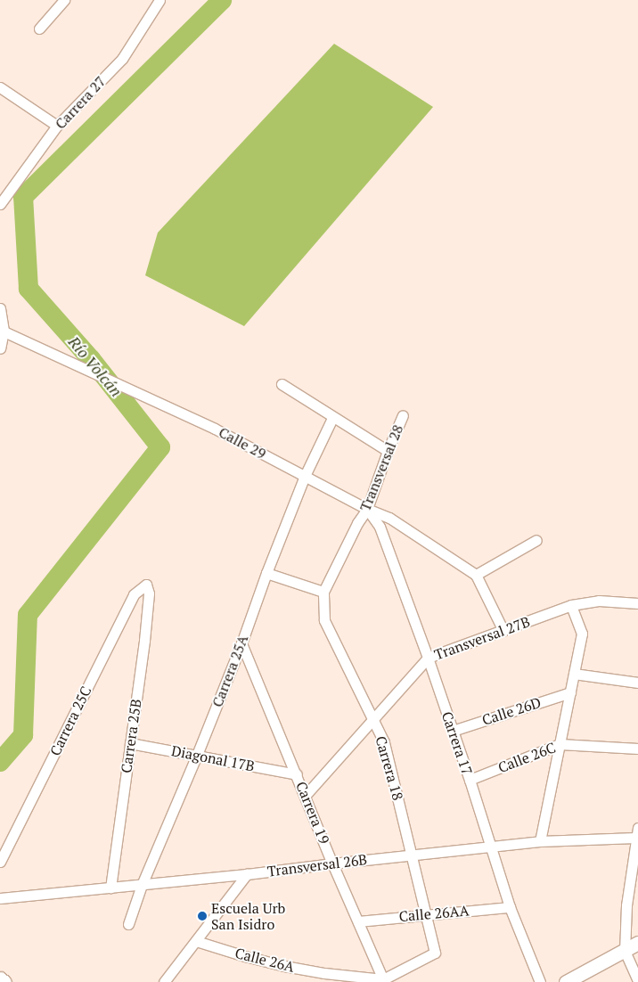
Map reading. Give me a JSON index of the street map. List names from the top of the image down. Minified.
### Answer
{"streets":{"street":["Carrera 27","Calle 29","Transversal 28","Transversal 27B","Carrera 25A","Calle 26D","Carrera 25C","Carrera 25B","Carrera 17","Calle 26C","Diagonal 17B","Carrera 18","Carrera 19","Transversal 26B","Calle 26AA","Calle 26A"]},"crossings":[["Calle 29","Transversal 28"],["Calle 29","Carrera 25A"],["Calle 29","Carrera 17"],["Transversal 28","Carrera 17"],["Transversal 28","Carrera 18"],["Transversal 27B","Carrera 17"],["Transversal 27B","Carrera 18"],["Transversal 27B","Carrera 19"],["Carrera 25A","Diagonal 17B"],["Carrera 25A","Carrera 19"],["Carrera 25A","Transversal 26B"],["Calle 26D","Carrera 17"],["Carrera 25C","Carrera 25B"],["Carrera 25B","Diagonal 17B"],["Carrera 25B","Transversal 26B"],["Carrera 17","Calle 26C"],["Carrera 17","Transversal 26B"],["Carrera 17","Calle 26AA"],["Diagonal 17B","Carrera 19"],["Carrera 18","Carrera 19"],["Carrera 18","Transversal 26B"],["Carrera 18","Calle 26AA"],["Carrera 18","Calle 26A"],["Carrera 19","Transversal 26B"],["Carrera 19","Calle 26AA"],["Carrera 19","Calle 26A"]],"water":["Río Volcán"],"places":["Escuela Urb San Isidro"]}
